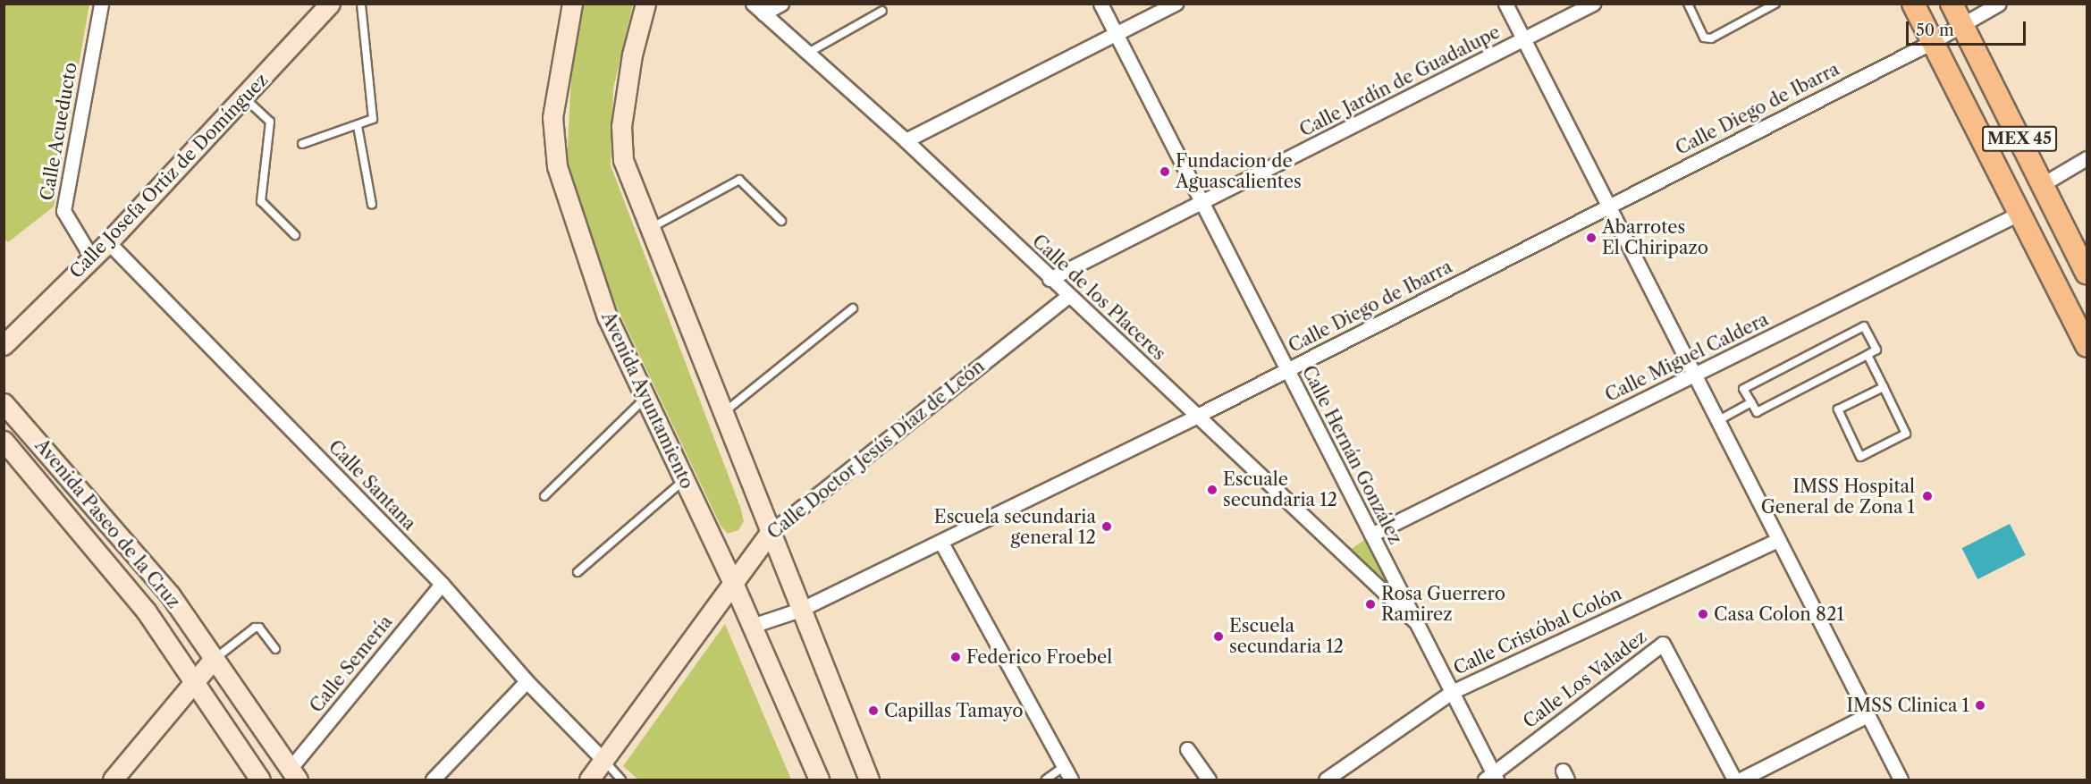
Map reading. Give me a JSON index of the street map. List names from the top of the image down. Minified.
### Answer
{"streets":{"main road":["MEX 45","Calle Josefa Ortiz de Domínguez","Avenida Ayuntamiento","Calle Doctor Jesús Díaz de León","Avenida Paseo de la Cruz"],"street":["Calle Jardín de Guadalupe","Calle Diego de Ibarra","Calle Acueducto","Calle de los Placeres","Calle Miguel Caldera","Calle Hernán González","Calle Santana","Calle Cristóbal Colón","Calle Semería","Calle Los Valadez"]},"crossings":[["Calle Jardín de Guadalupe","Calle de los Placeres"],["Calle Jardín de Guadalupe","Calle Hernán González"],["Calle Diego de Ibarra","MEX 45"],["Calle Diego de Ibarra","Calle de los Placeres"],["Calle Diego de Ibarra","Avenida Ayuntamiento"],["Calle Diego de Ibarra","Calle Hernán González"],["Calle Acueducto","Calle Josefa Ortiz de Domínguez"],["MEX 45","Calle Miguel Caldera"],["Calle Josefa Ortiz de Domínguez","Calle Santana"],["Calle de los Placeres","Calle Doctor Jesús Díaz de León"],["Calle de los Placeres","Calle Hernán González"],["Calle Miguel Caldera","Calle Hernán González"],["Avenida Ayuntamiento","Calle Doctor Jesús Díaz de León"],["Calle Doctor Jesús Díaz de León","Calle Santana"],["Calle Hernán González","Calle Cristóbal Colón"],["Calle Hernán González","Calle Los Valadez"],["Calle Santana","Calle Semería"],["Avenida Paseo de la Cruz","Calle Semería"]],"places":["Fundacion de Aguascalientes","Abarrotes El Chiripazo","Escuale secundaria 12","IMSS Hospital General de Zona 1","Escuela secundaria general 12","Rosa Guerrero Ramirez","Casa Colon 821","Escuela secundaria 12","Federico Froebel","IMSS Clinica 1","Capillas Tamayo"],"scale_bar":"50 m"}
